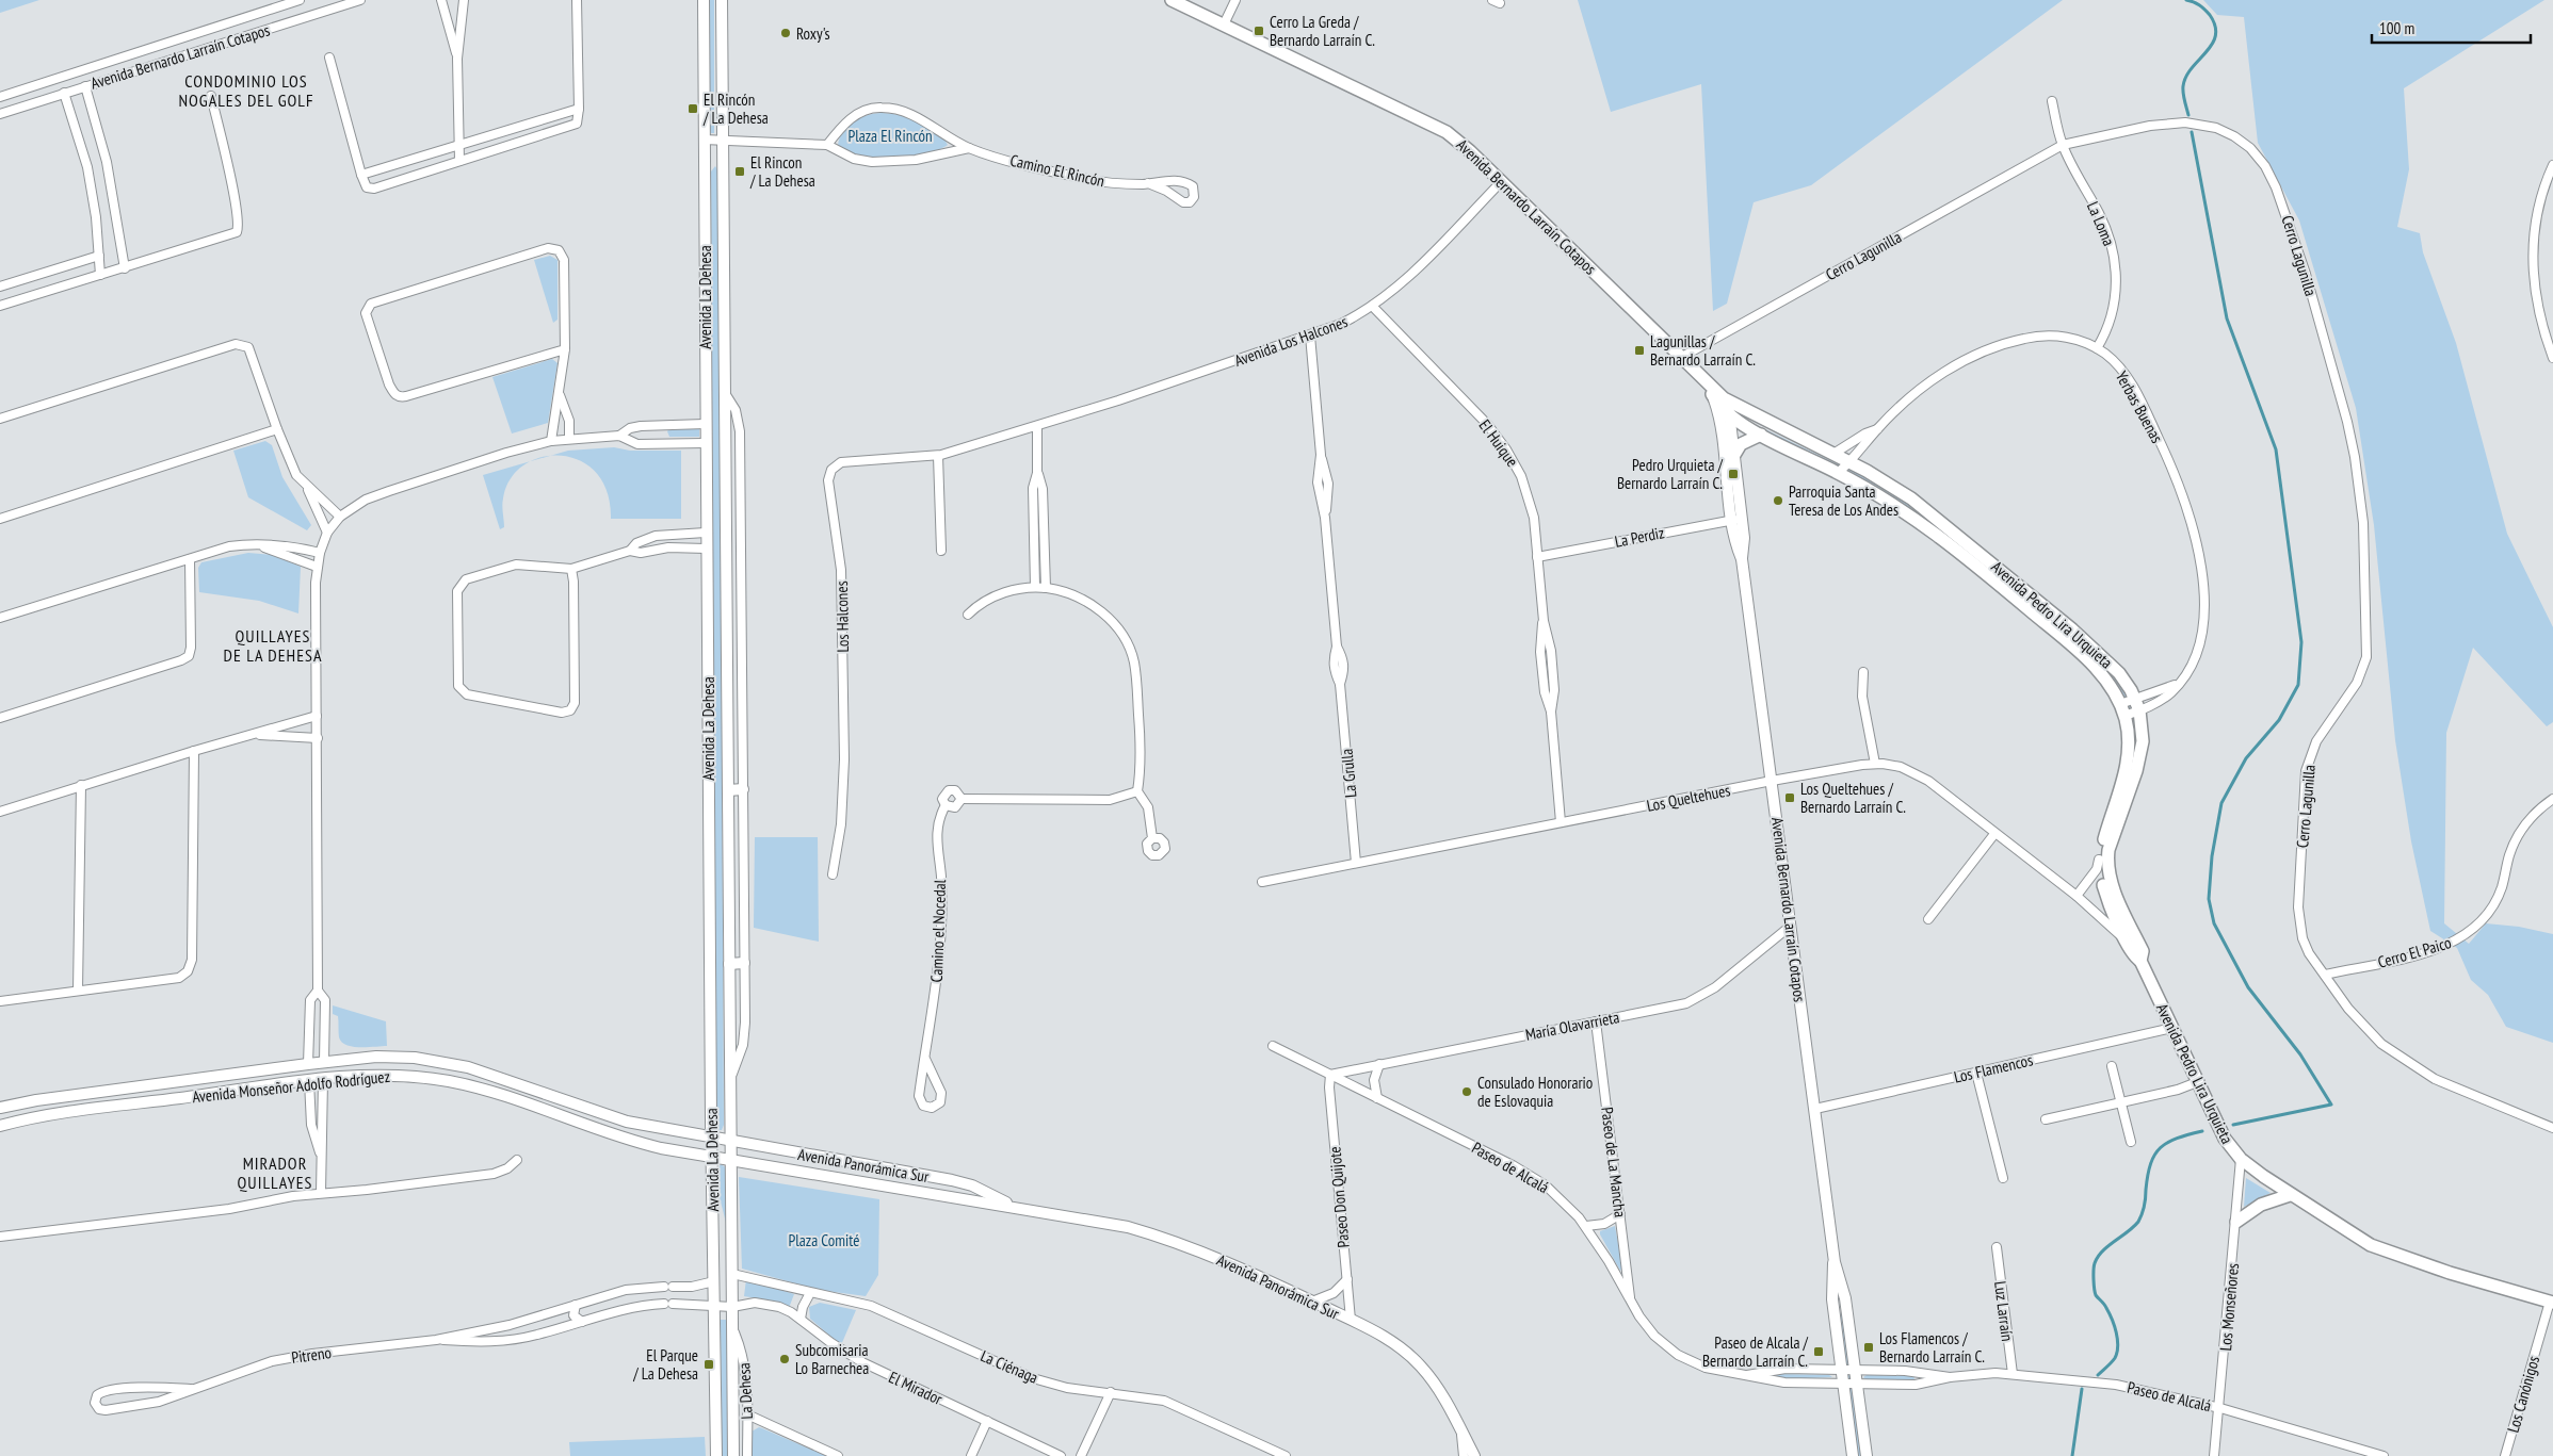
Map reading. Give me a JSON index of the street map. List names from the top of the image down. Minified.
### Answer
{"streets":{"main road":["Avenida Bernardo Larraín Cotapos","Avenida Pedro Lira Urquieta"],"street":["Camino El Rincón","La Loma","Cerro Lagunilla","Avenida La Dehesa","Avenida Los Halcones","Yerbas Buenas","El Huique","La Perdiz","Los Halcones","La Grulla","Los Queltehues","Camino el Nocedal","Cerro El Paico","María Olavarrieta","Los Flamencos","Avenida Monseñor Adolfo Rodríguez","Paseo de La Mancha","Avenida Panorámica Sur","Paseo de Alcalá","Paseo Don Quijote","Los Monseñores","Luz Larraín","Pitreno","La Ciénaga","El Mirador","La Dehesa","Los Canónigos"]},"crossings":[["Avenida Bernardo Larraín Cotapos","Cerro Lagunilla"],["Avenida Bernardo Larraín Cotapos","Avenida Los Halcones"],["Avenida Bernardo Larraín Cotapos","La Perdiz"],["Avenida Bernardo Larraín Cotapos","Avenida Pedro Lira Urquieta"],["Avenida Bernardo Larraín Cotapos","Los Queltehues"],["Avenida Bernardo Larraín Cotapos","María Olavarrieta"],["Avenida Bernardo Larraín Cotapos","Los Flamencos"],["Avenida Bernardo Larraín Cotapos","Paseo de Alcalá"],["Camino El Rincón","Avenida La Dehesa"],["La Loma","Cerro Lagunilla"],["La Loma","Yerbas Buenas"],["Cerro Lagunilla","Cerro El Paico"],["Avenida La Dehesa","Avenida Monseñor Adolfo Rodríguez"],["Avenida La Dehesa","Avenida Panorámica Sur"],["Avenida La Dehesa","Pitreno"],["Avenida La Dehesa","La Ciénaga"],["Avenida La Dehesa","El Mirador"],["Avenida La Dehesa","La Dehesa"],["Avenida Los Halcones","El Huique"],["Avenida Los Halcones","Los Halcones"],["Avenida Los Halcones","La Grulla"],["Yerbas Buenas","Avenida Pedro Lira Urquieta"],["El Huique","La Perdiz"],["El Huique","Los Queltehues"],["Avenida Pedro Lira Urquieta","Los Queltehues"],["Avenida Pedro Lira Urquieta","Los Flamencos"],["Avenida Pedro Lira Urquieta","Los Monseñores"],["Avenida Pedro Lira Urquieta","Los Canónigos"],["La Grulla","Los Queltehues"],["María Olavarrieta","Paseo de La Mancha"],["María Olavarrieta","Paseo de Alcalá"],["María Olavarrieta","Paseo Don Quijote"],["Avenida Monseñor Adolfo Rodríguez","Avenida Panorámica Sur"],["Paseo de La Mancha","Paseo de Alcalá"],["Avenida Panorámica Sur","Paseo Don Quijote"],["Paseo de Alcalá","Paseo Don Quijote"],["Paseo de Alcalá","Los Monseñores"],["Paseo de Alcalá","Luz Larraín"],["Pitreno","El Mirador"]],"districts":["CONDOMINIO LOS NOGALES DEL GOLF","QUILLAYES DE LA DEHESA","MIRADOR QUILLAYES"],"parks":["Plaza El Rincón","Plaza Comité"],"places":{"transit":["Cerro La Greda / Bernardo Larraín C.","El Rincón / La Dehesa","El Rincon / La Dehesa","Lagunillas / Bernardo Larraín C.","Pedro Urquieta / Bernardo Larraín C.","Los Queltehues / Bernardo Larraín C.","Los Flamencos / Bernardo Larraín C.","Paseo de Alcala / Bernardo Larraín C.","El Parque / La Dehesa"],"other":["Roxy's","Parroquia Santa Teresa de Los Andes","Consulado Honorario de Eslovaquia","Subcomisaria Lo Barnechea"]},"scale_bar":"100 m"}
